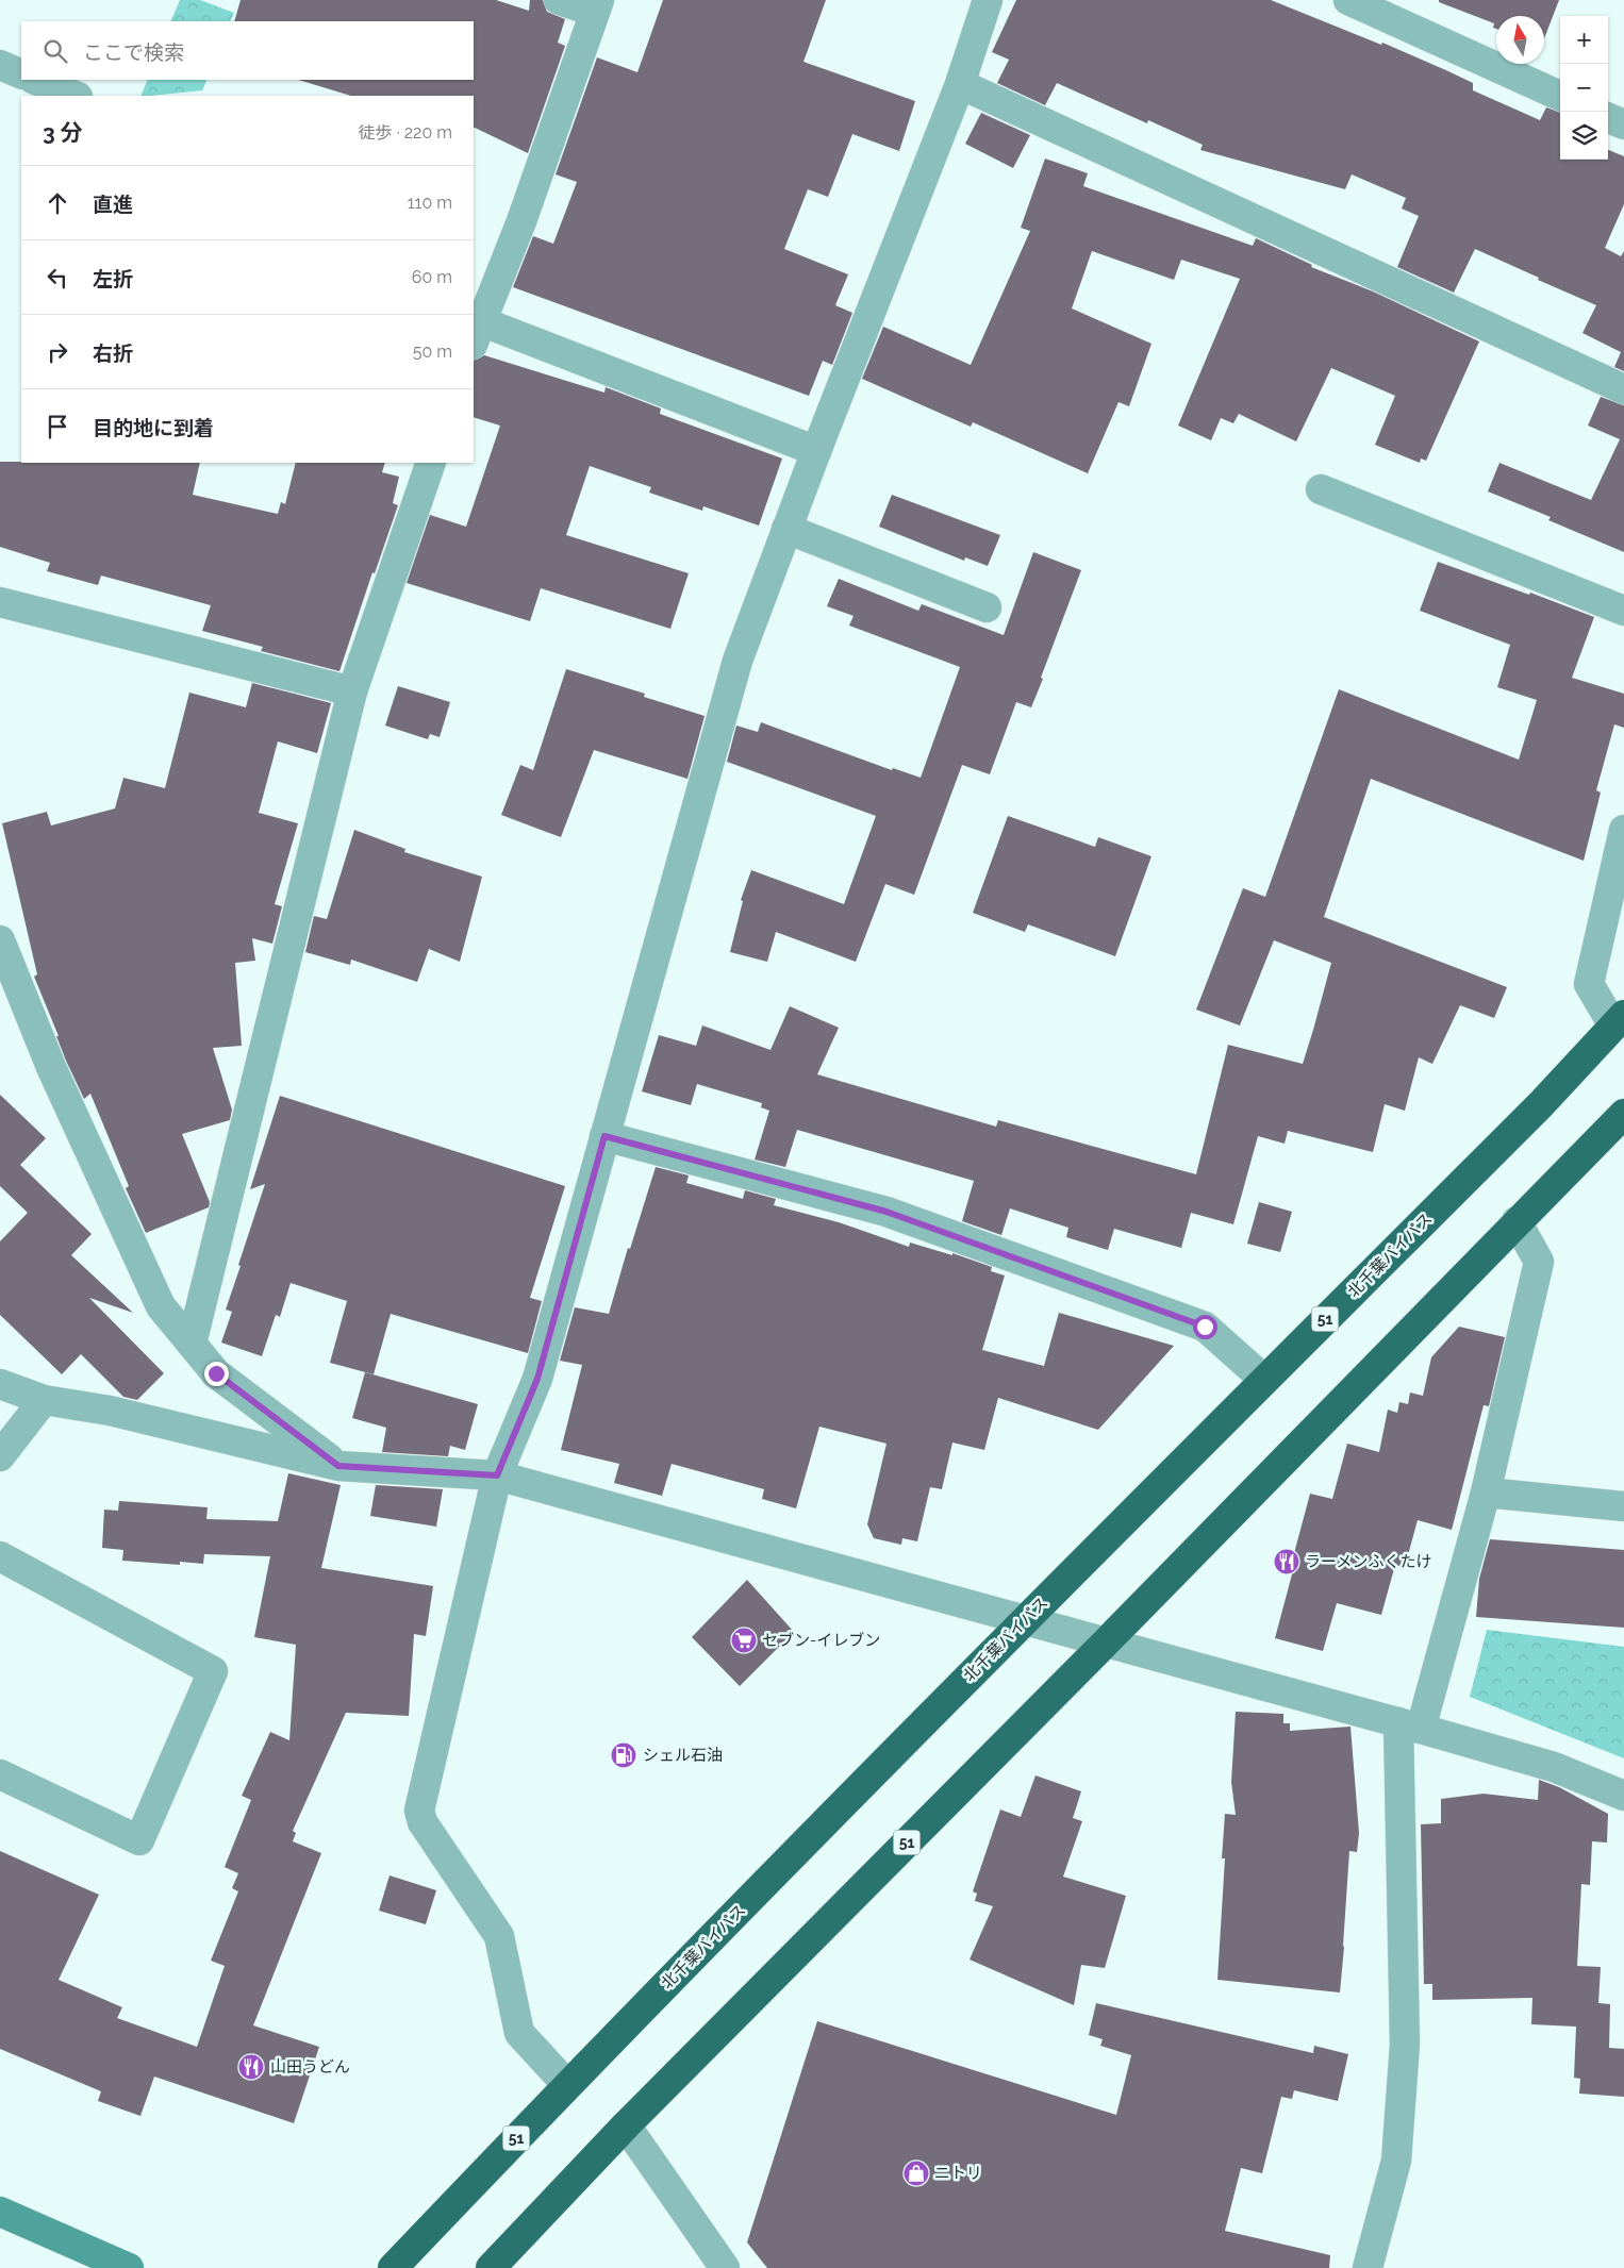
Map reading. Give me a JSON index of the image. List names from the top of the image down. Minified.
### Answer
{"streets":{"highway":["北千葉バイパス","51"]},"places":{"restaurant":["ラーメンふくたけ","山田うどん"],"supermarket":["セブン-イレブン"],"fuel station":["シェル石油"],"shop":["ニトリ"]},"north":"top","page":{"map_buttons":["+","−"],"search":"ここで検索","heading":["3 分","徒歩 · 220 m"],"list":[["直進","110 m"],["左折","60 m"],["右折","50 m"],"目的地に到着"]}}
